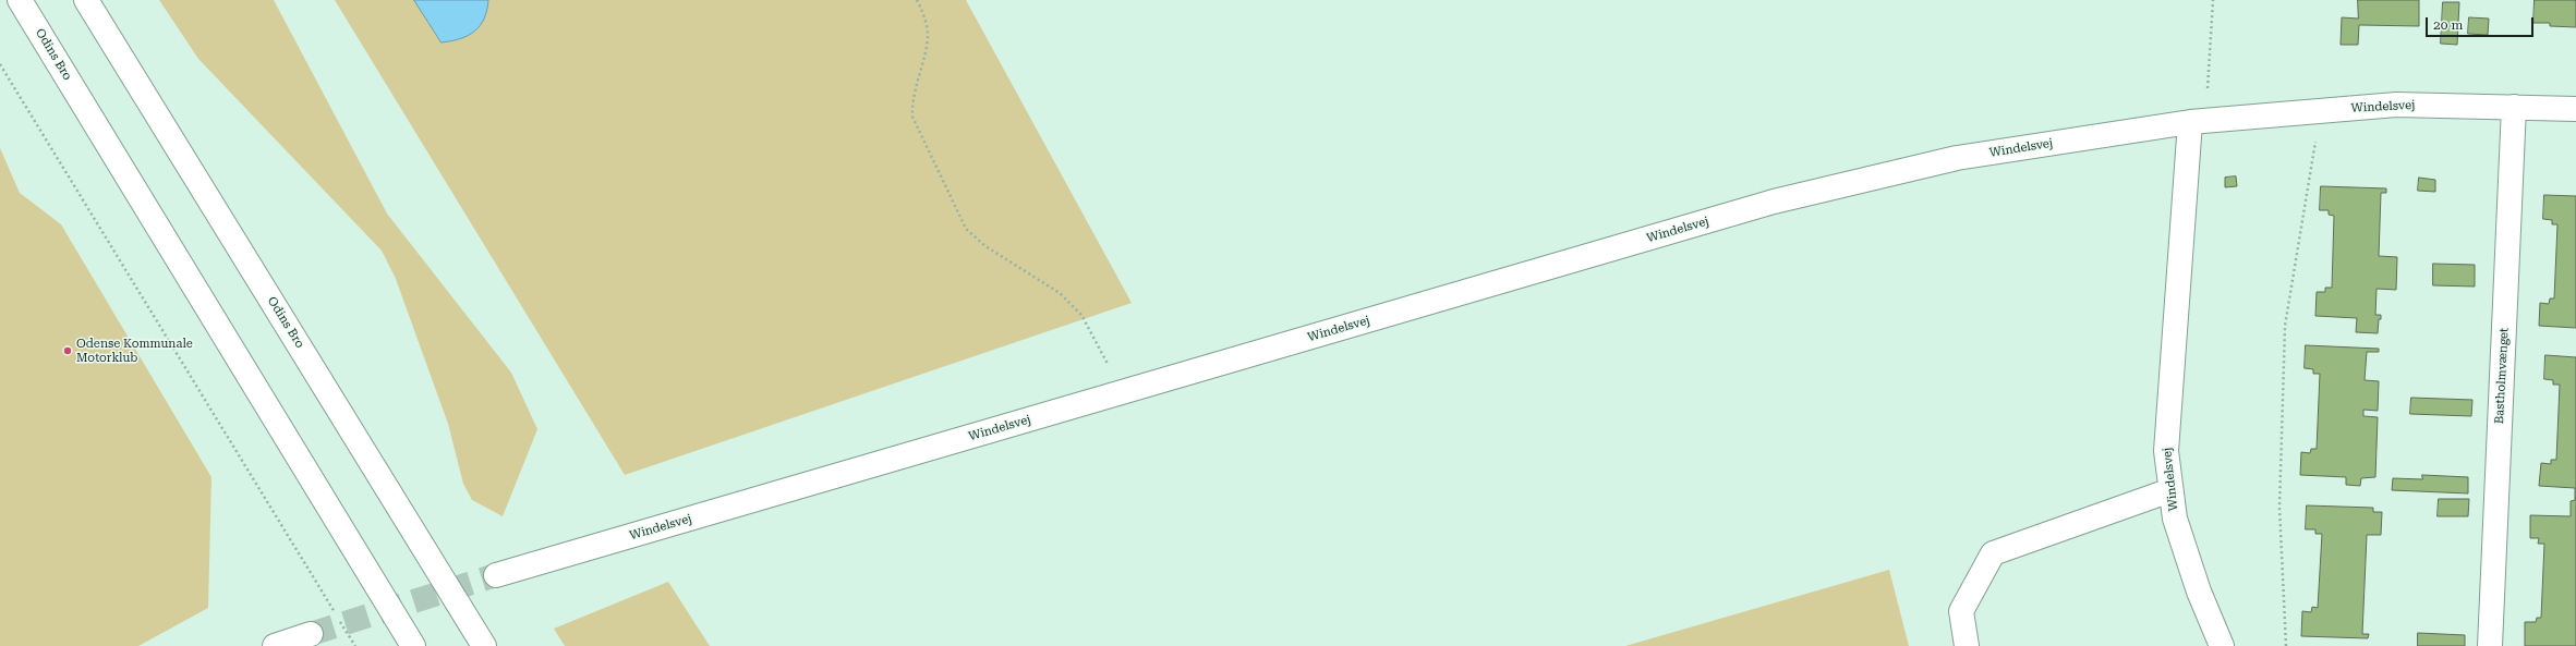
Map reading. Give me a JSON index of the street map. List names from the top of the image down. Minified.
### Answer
{"streets":{"street":["Odins Bro","Windelsvej","Bastholmvænget"]},"crossings":[["Windelsvej","Bastholmvænget"]],"places":["Odense Kommunale Motorklub"],"scale_bar":"20 m"}
